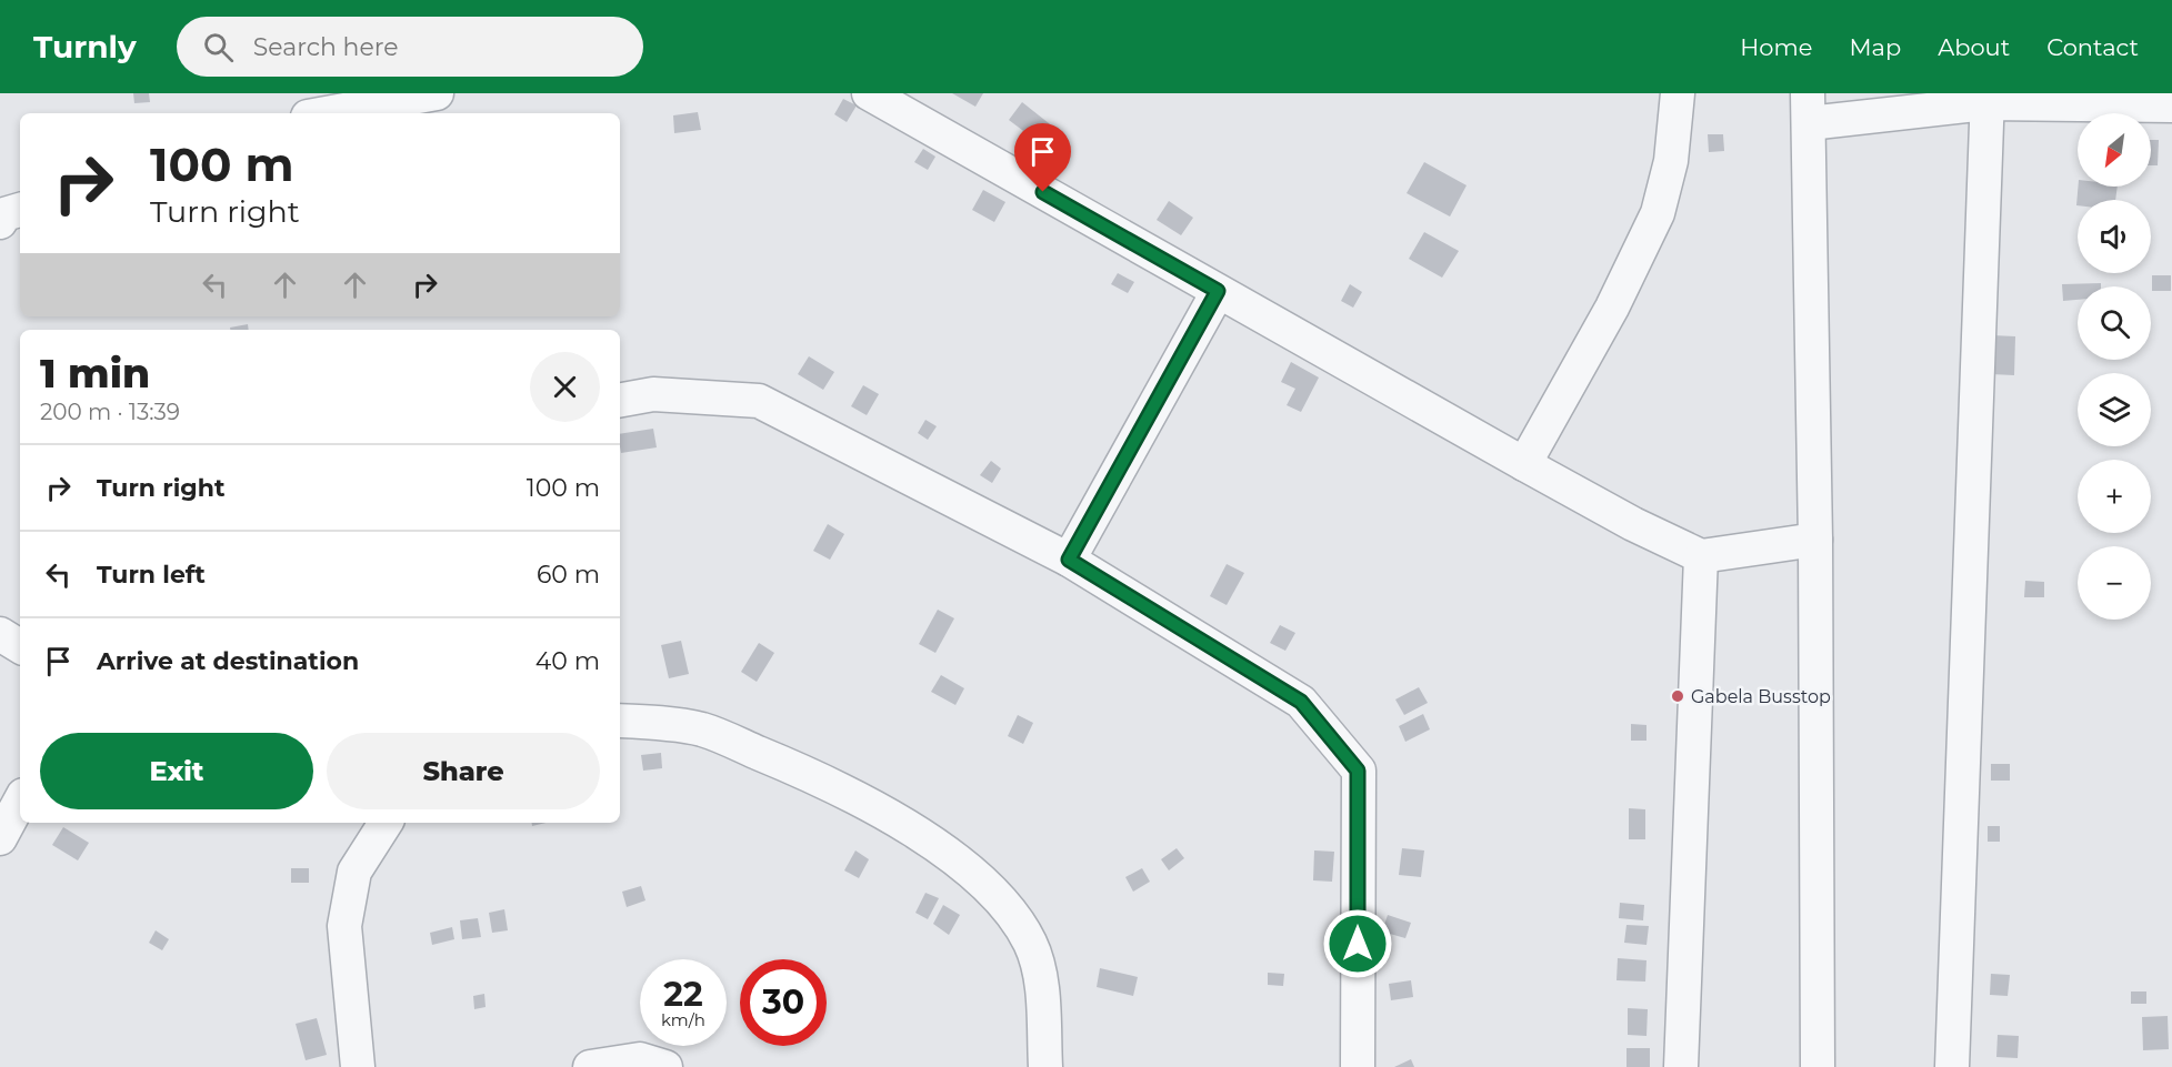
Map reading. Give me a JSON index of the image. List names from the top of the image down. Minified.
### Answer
{"places":["Gabela Busstop"],"north":"bottom left","page":{"header":"Turnly","search":"Search here","nav":["Home","Map","About","Contact"],"map_buttons":["+","−"],"turn":["100 m","Turn right"],"heading":["1 min","200 m · 13:39"],"list":[{"name":"Turn right","value":"100 m"},{"name":"Turn left","value":"60 m"},{"name":"Arrive at destination","value":"40 m"}],"buttons":["Exit","Share"],"speed":"22 km/h","limit":"30"}}
